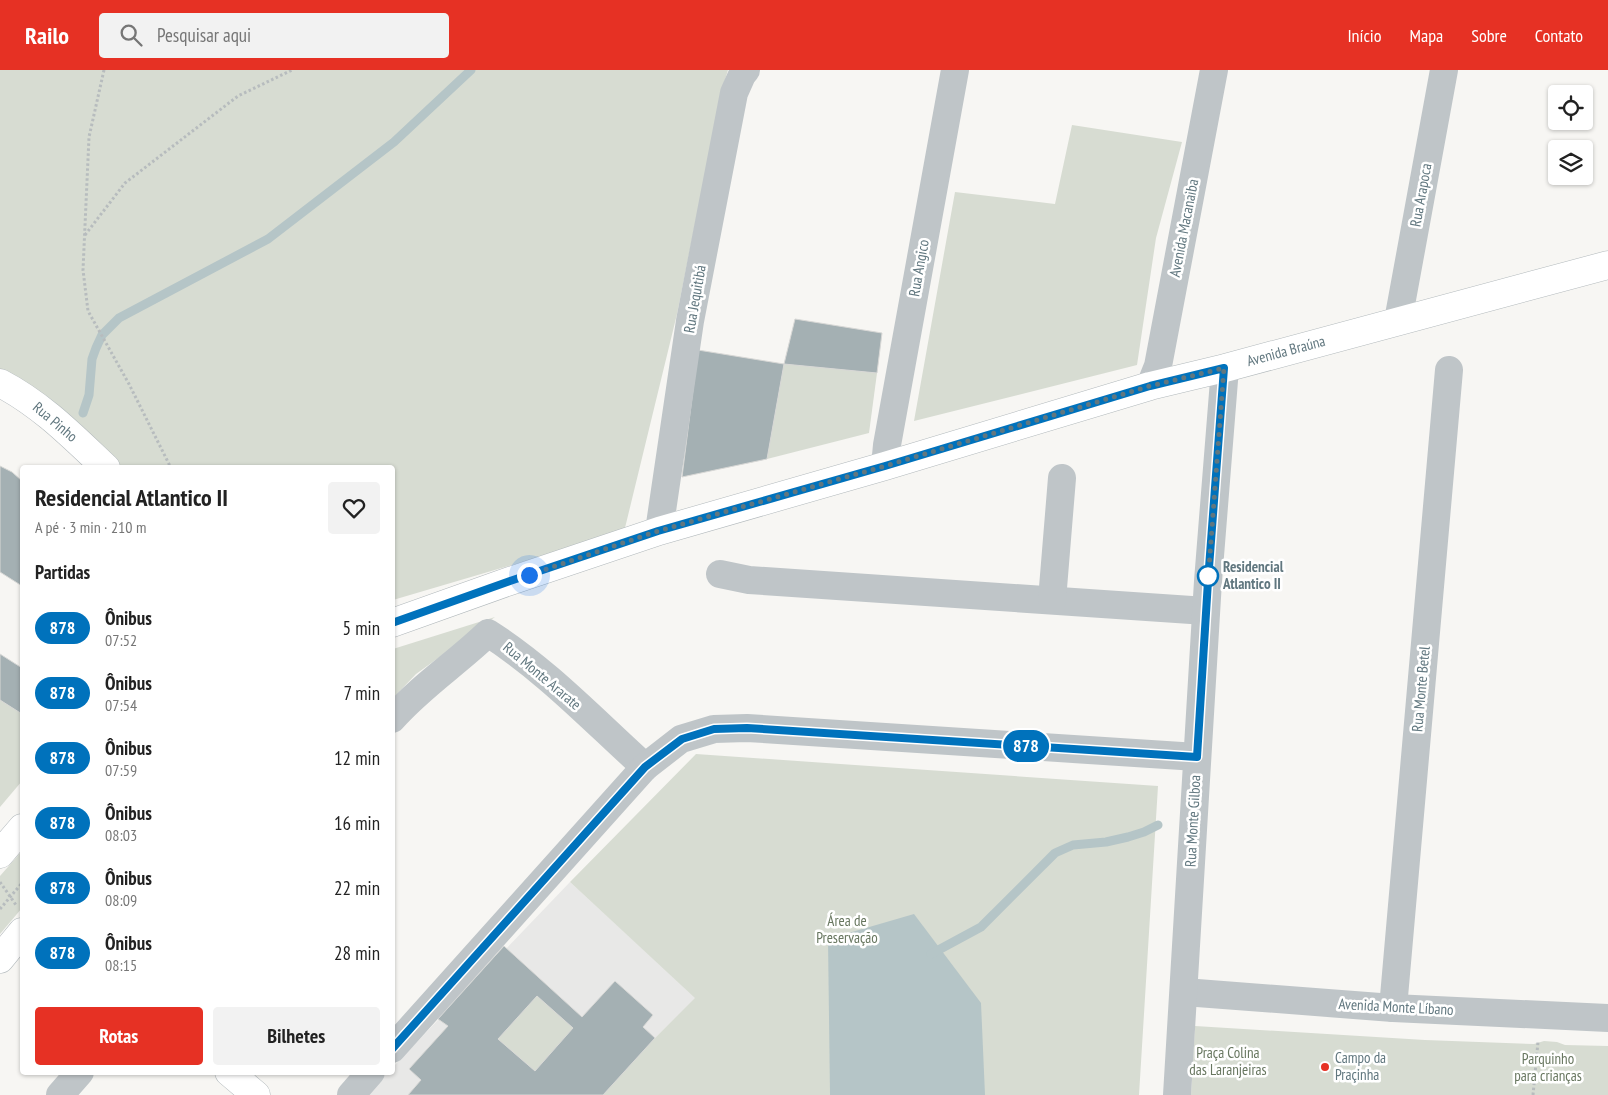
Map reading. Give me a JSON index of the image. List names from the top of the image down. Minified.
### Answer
{"streets":{"street":["Rua Arapoca","Avenida Macanaiba","Rua Angico","Rua Jequitibá","Avenida Braúna","Rua Pinho","Rua Monte Ararate","Rua Monte Betel","Rua Monte Gilboa","Avenida Monte Líbano"]},"crossings":[["Rua Arapoca","Avenida Braúna"],["Avenida Macanaiba","Avenida Braúna"],["Rua Angico","Avenida Braúna"],["Rua Jequitibá","Avenida Braúna"],["Avenida Braúna","Rua Monte Gilboa"],["Rua Monte Betel","Avenida Monte Líbano"],["Rua Monte Gilboa","Avenida Monte Líbano"]],"parks":["Área de Preservação","Praça Colina das Laranjeiras","Parquinho para crianças"],"places":["Residencial Atlantico II","Campo da Praçinha"],"lines":["bus line 878"],"page":{"header":"Railo","search":"Pesquisar aqui","nav":["Início","Mapa","Sobre","Contato"],"on_map":"878","heading":[["Residencial Atlantico II","A pé · 3 min · 210 m"],"Partidas"],"list":[{"mark":"878","name":"Ônibus","note":"07:52","value":"5 min"},{"mark":"878","name":"Ônibus","note":"07:54","value":"7 min"},{"mark":"878","name":"Ônibus","note":"07:59","value":"12 min"},{"mark":"878","name":"Ônibus","note":"08:03","value":"16 min"},{"mark":"878","name":"Ônibus","note":"08:09","value":"22 min"},{"mark":"878","name":"Ônibus","note":"08:15","value":"28 min"}],"buttons":["Rotas","Bilhetes"]}}
